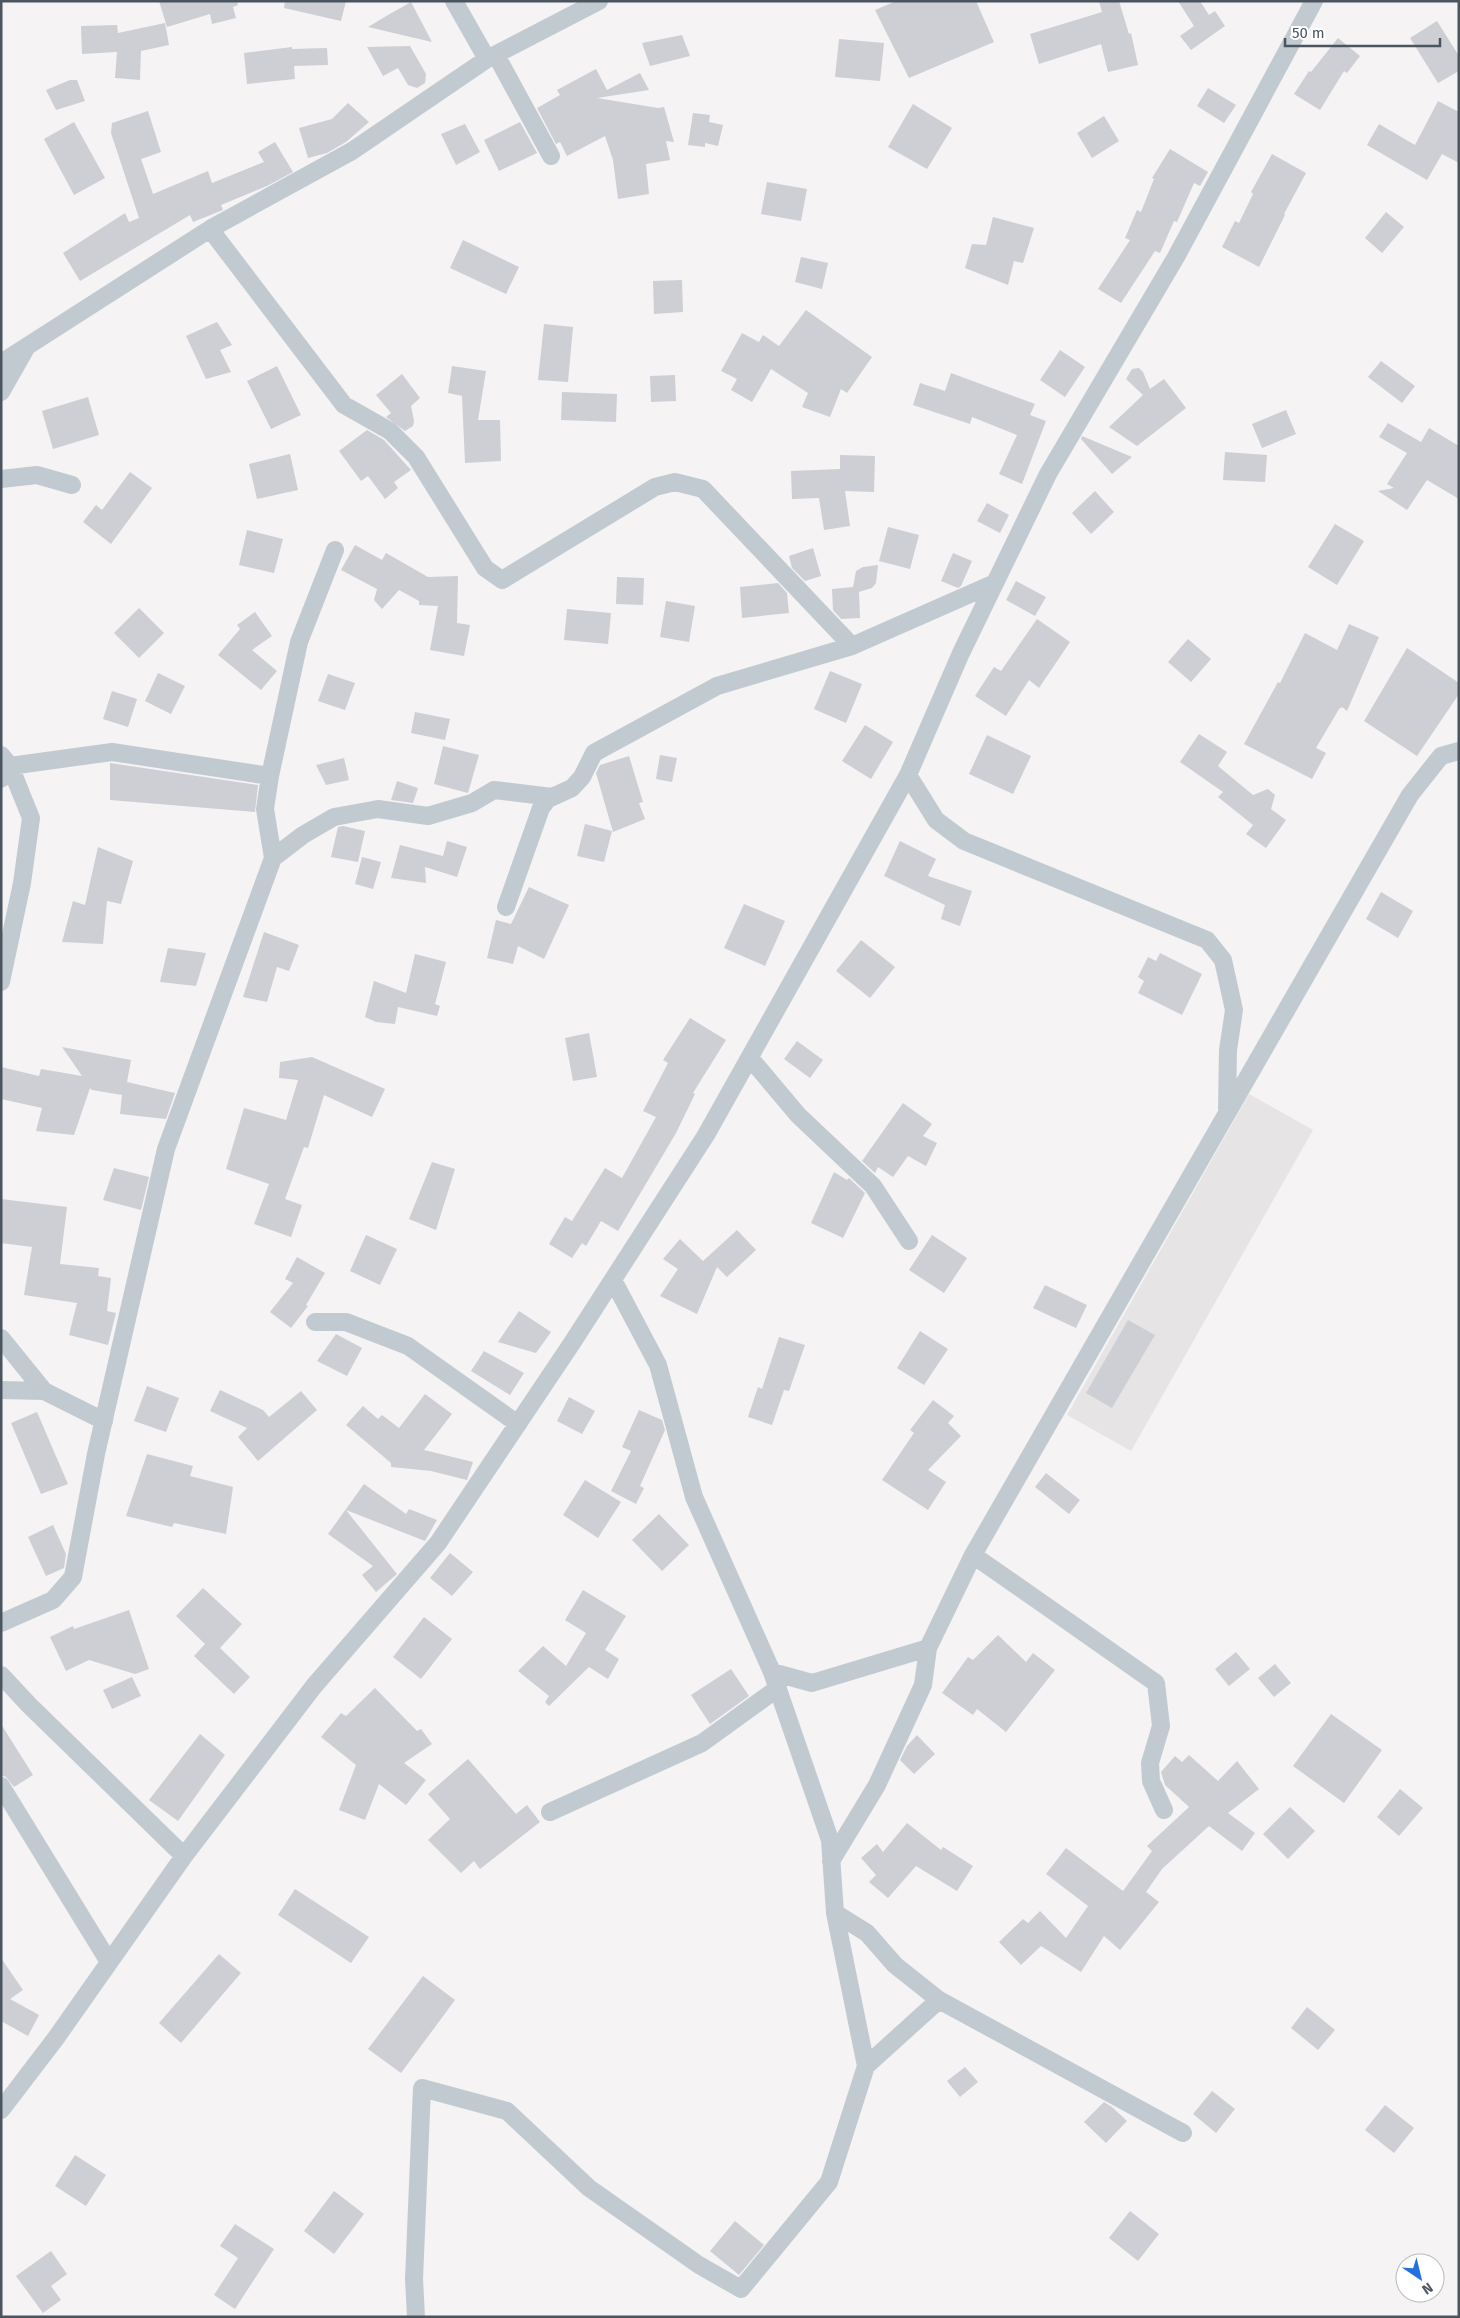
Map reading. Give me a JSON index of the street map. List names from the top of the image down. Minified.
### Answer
{"scale_bar":"50 m","north":"bottom right"}
